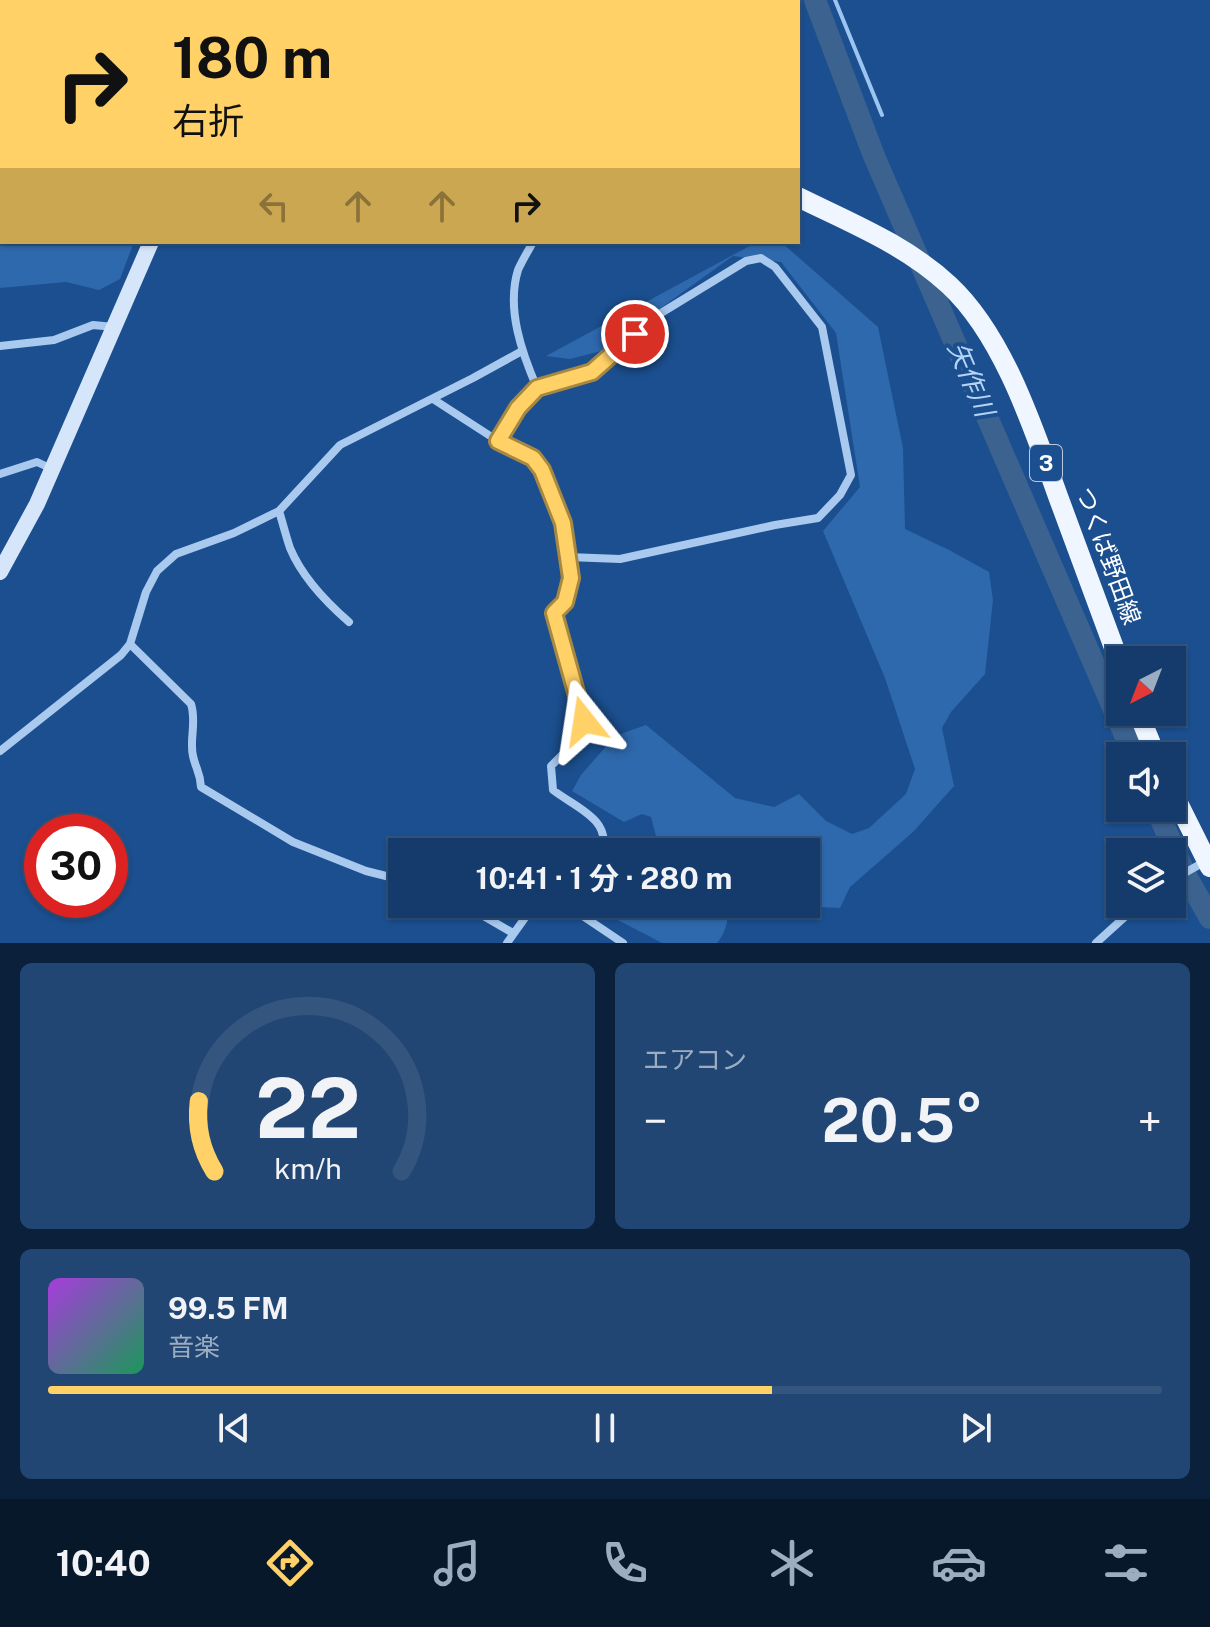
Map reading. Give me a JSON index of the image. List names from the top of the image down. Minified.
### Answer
{"streets":{"main road":["3","つくば野田線"]},"water":["矢作川"],"north":"bottom left","page":{"turn":["180 m","右折"],"limit":"30","trip":"10:41 · 1 分 · 280 m","tile":"エアコン","heat":["−","20.5°","+"],"song":["99.5 FM","音楽"],"tabs":"10:40","gauge":["22","km/h"]}}
